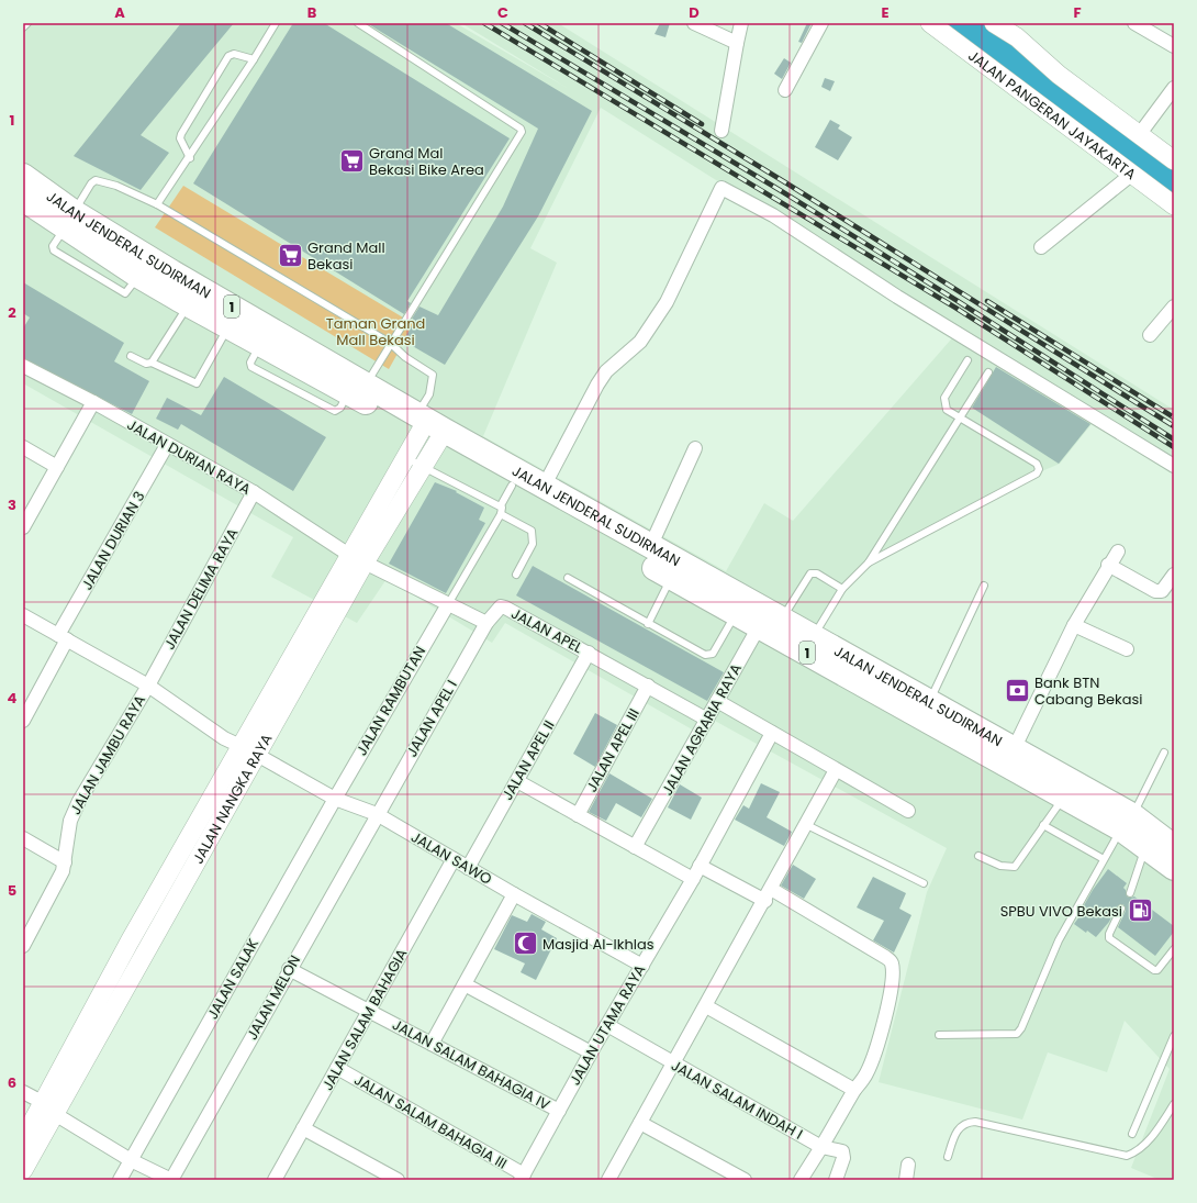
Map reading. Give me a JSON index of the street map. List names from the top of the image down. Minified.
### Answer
{"streets":{"highway":["JALAN JENDERAL SUDIRMAN","1"],"street":["JALAN PANGERAN JAYAKARTA","JALAN DURIAN RAYA","JALAN DURIAN 3","JALAN DELIMA RAYA","JALAN APEL","JALAN RAMBUTAN","JALAN APEL I","JALAN AGRARIA RAYA","JALAN APEL III","JALAN JAMBU RAYA","JALAN APEL II","JALAN NANGKA RAYA","JALAN SAWO","JALAN SALAK","JALAN MELON","JALAN SALAM BAHAGIA","JALAN UTAMA RAYA","JALAN SALAM BAHAGIA IV","JALAN SALAM INDAH I","JALAN SALAM BAHAGIA III"]},"crossings":[["JALAN JENDERAL SUDIRMAN","JALAN AGRARIA RAYA"],["JALAN JENDERAL SUDIRMAN","JALAN NANGKA RAYA"],["JALAN DURIAN RAYA","JALAN DURIAN 3"],["JALAN DURIAN RAYA","JALAN DELIMA RAYA"],["JALAN DURIAN RAYA","JALAN NANGKA RAYA"],["JALAN DELIMA RAYA","JALAN JAMBU RAYA"],["JALAN APEL","JALAN APEL I"],["JALAN APEL","JALAN AGRARIA RAYA"],["JALAN APEL","JALAN APEL III"],["JALAN APEL","JALAN APEL II"],["JALAN RAMBUTAN","JALAN SAWO"],["JALAN RAMBUTAN","JALAN SALAK"],["JALAN APEL I","JALAN SAWO"],["JALAN APEL I","JALAN MELON"],["JALAN APEL II","JALAN SAWO"],["JALAN NANGKA RAYA","JALAN SAWO"],["JALAN SAWO","JALAN SALAK"],["JALAN SAWO","JALAN MELON"],["JALAN SAWO","JALAN SALAM BAHAGIA"],["JALAN SAWO","JALAN UTAMA RAYA"],["JALAN MELON","JALAN SALAM BAHAGIA IV"],["JALAN SALAM BAHAGIA","JALAN SALAM BAHAGIA IV"],["JALAN SALAM BAHAGIA","JALAN SALAM BAHAGIA III"],["JALAN UTAMA RAYA","JALAN SALAM BAHAGIA IV"],["JALAN UTAMA RAYA","JALAN SALAM INDAH I"],["JALAN UTAMA RAYA","JALAN SALAM BAHAGIA III"]],"parks":["Taman Grand Mall Bekasi"],"places":{"supermarket":["Grand Mal Bekasi Bike Area","Grand Mall Bekasi"],"bank":["Bank BTN Cabang Bekasi"],"fuel station":["SPBU VIVO Bekasi"],"mosque":["Masjid Al-Ikhlas"]},"grid":{"columns":["A","B","C","D","E","F"],"rows":["1","2","3","4","5","6"]}}
